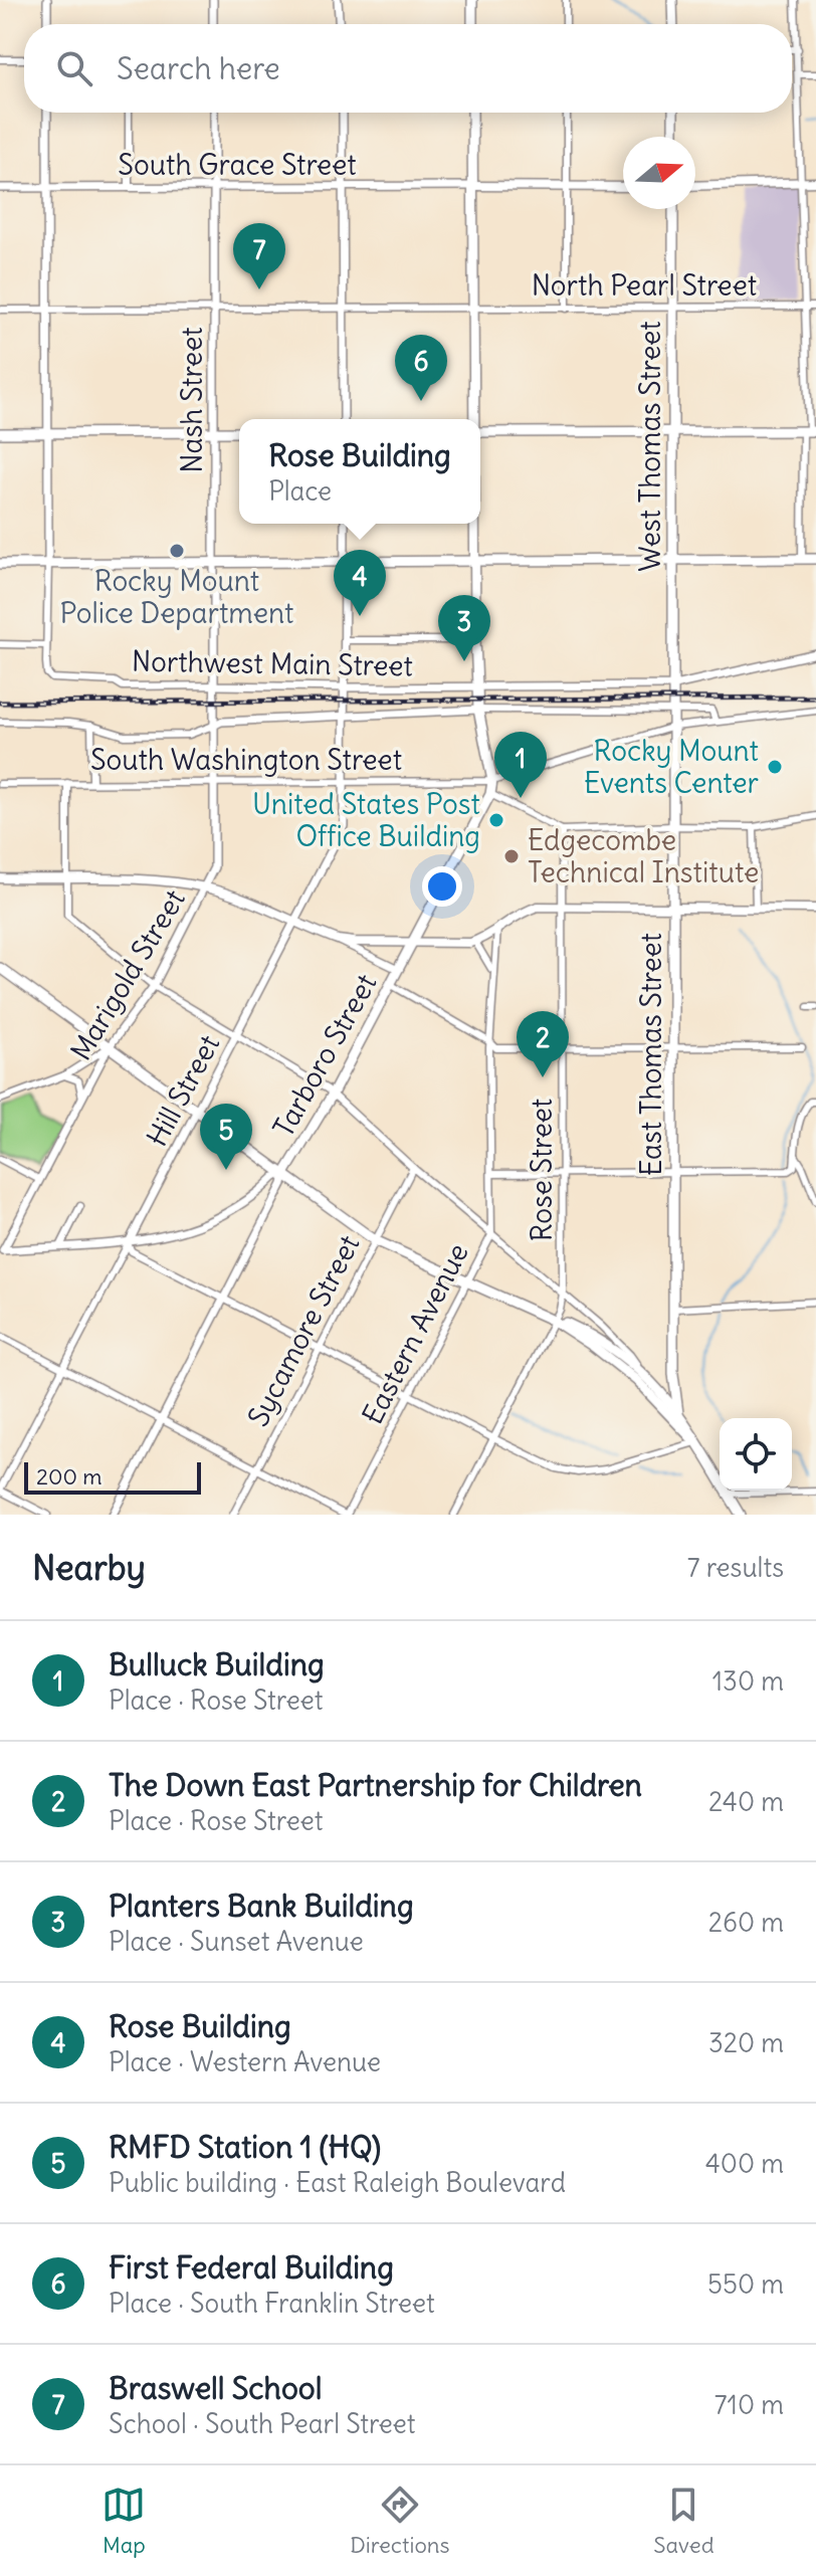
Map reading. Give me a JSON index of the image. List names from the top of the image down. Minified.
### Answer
{"streets":{"main road":["West Thomas Street","East Thomas Street","Tarboro Street"],"street":["South Grace Street","North Pearl Street","Nash Street","Northwest Main Street","South Washington Street","Marigold Street","Hill Street","Rose Street","Sycamore Street","Eastern Avenue"]},"crossings":[["South Grace Street","Nash Street"],["South Grace Street","Tarboro Street"],["North Pearl Street","Nash Street"],["North Pearl Street","West Thomas Street"],["North Pearl Street","Tarboro Street"],["Nash Street","Northwest Main Street"],["Nash Street","Marigold Street"],["West Thomas Street","Northwest Main Street"],["West Thomas Street","East Thomas Street"],["Northwest Main Street","East Thomas Street"],["Northwest Main Street","Tarboro Street"],["Northwest Main Street","Hill Street"],["South Washington Street","Marigold Street"],["South Washington Street","East Thomas Street"],["South Washington Street","Tarboro Street"],["South Washington Street","Hill Street"]],"places":["Rocky Mount Police Department","Rocky Mount Events Center","United States Post Office Building","Edgecombe Technical Institute"],"scale_bar":"200 m","north":"right","page":{"search":"Search here","pins":["7","6","4","3","1","2","5"],"popup":["Rose Building","Place"],"scale":"200 m","heading":["Nearby","7 results"],"list":[{"mark":"1","name":"Bulluck Building","note":"Place · Rose Street","value":"130 m"},{"mark":"2","name":"The Down East Partnership for Children","note":"Place · Rose Street","value":"240 m"},{"mark":"3","name":"Planters Bank Building","note":"Place · Sunset Avenue","value":"260 m"},{"mark":"4","name":"Rose Building","note":"Place · Western Avenue","value":"320 m"},{"mark":"5","name":"RMFD Station 1 (HQ)","note":"Public building · East Raleigh Boulevard","value":"400 m"},{"mark":"6","name":"First Federal Building","note":"Place · South Franklin Street","value":"550 m"},{"mark":"7","name":"Braswell School","note":"School · South Pearl Street","value":"710 m"}],"nav":["Map","Directions","Saved"]}}
